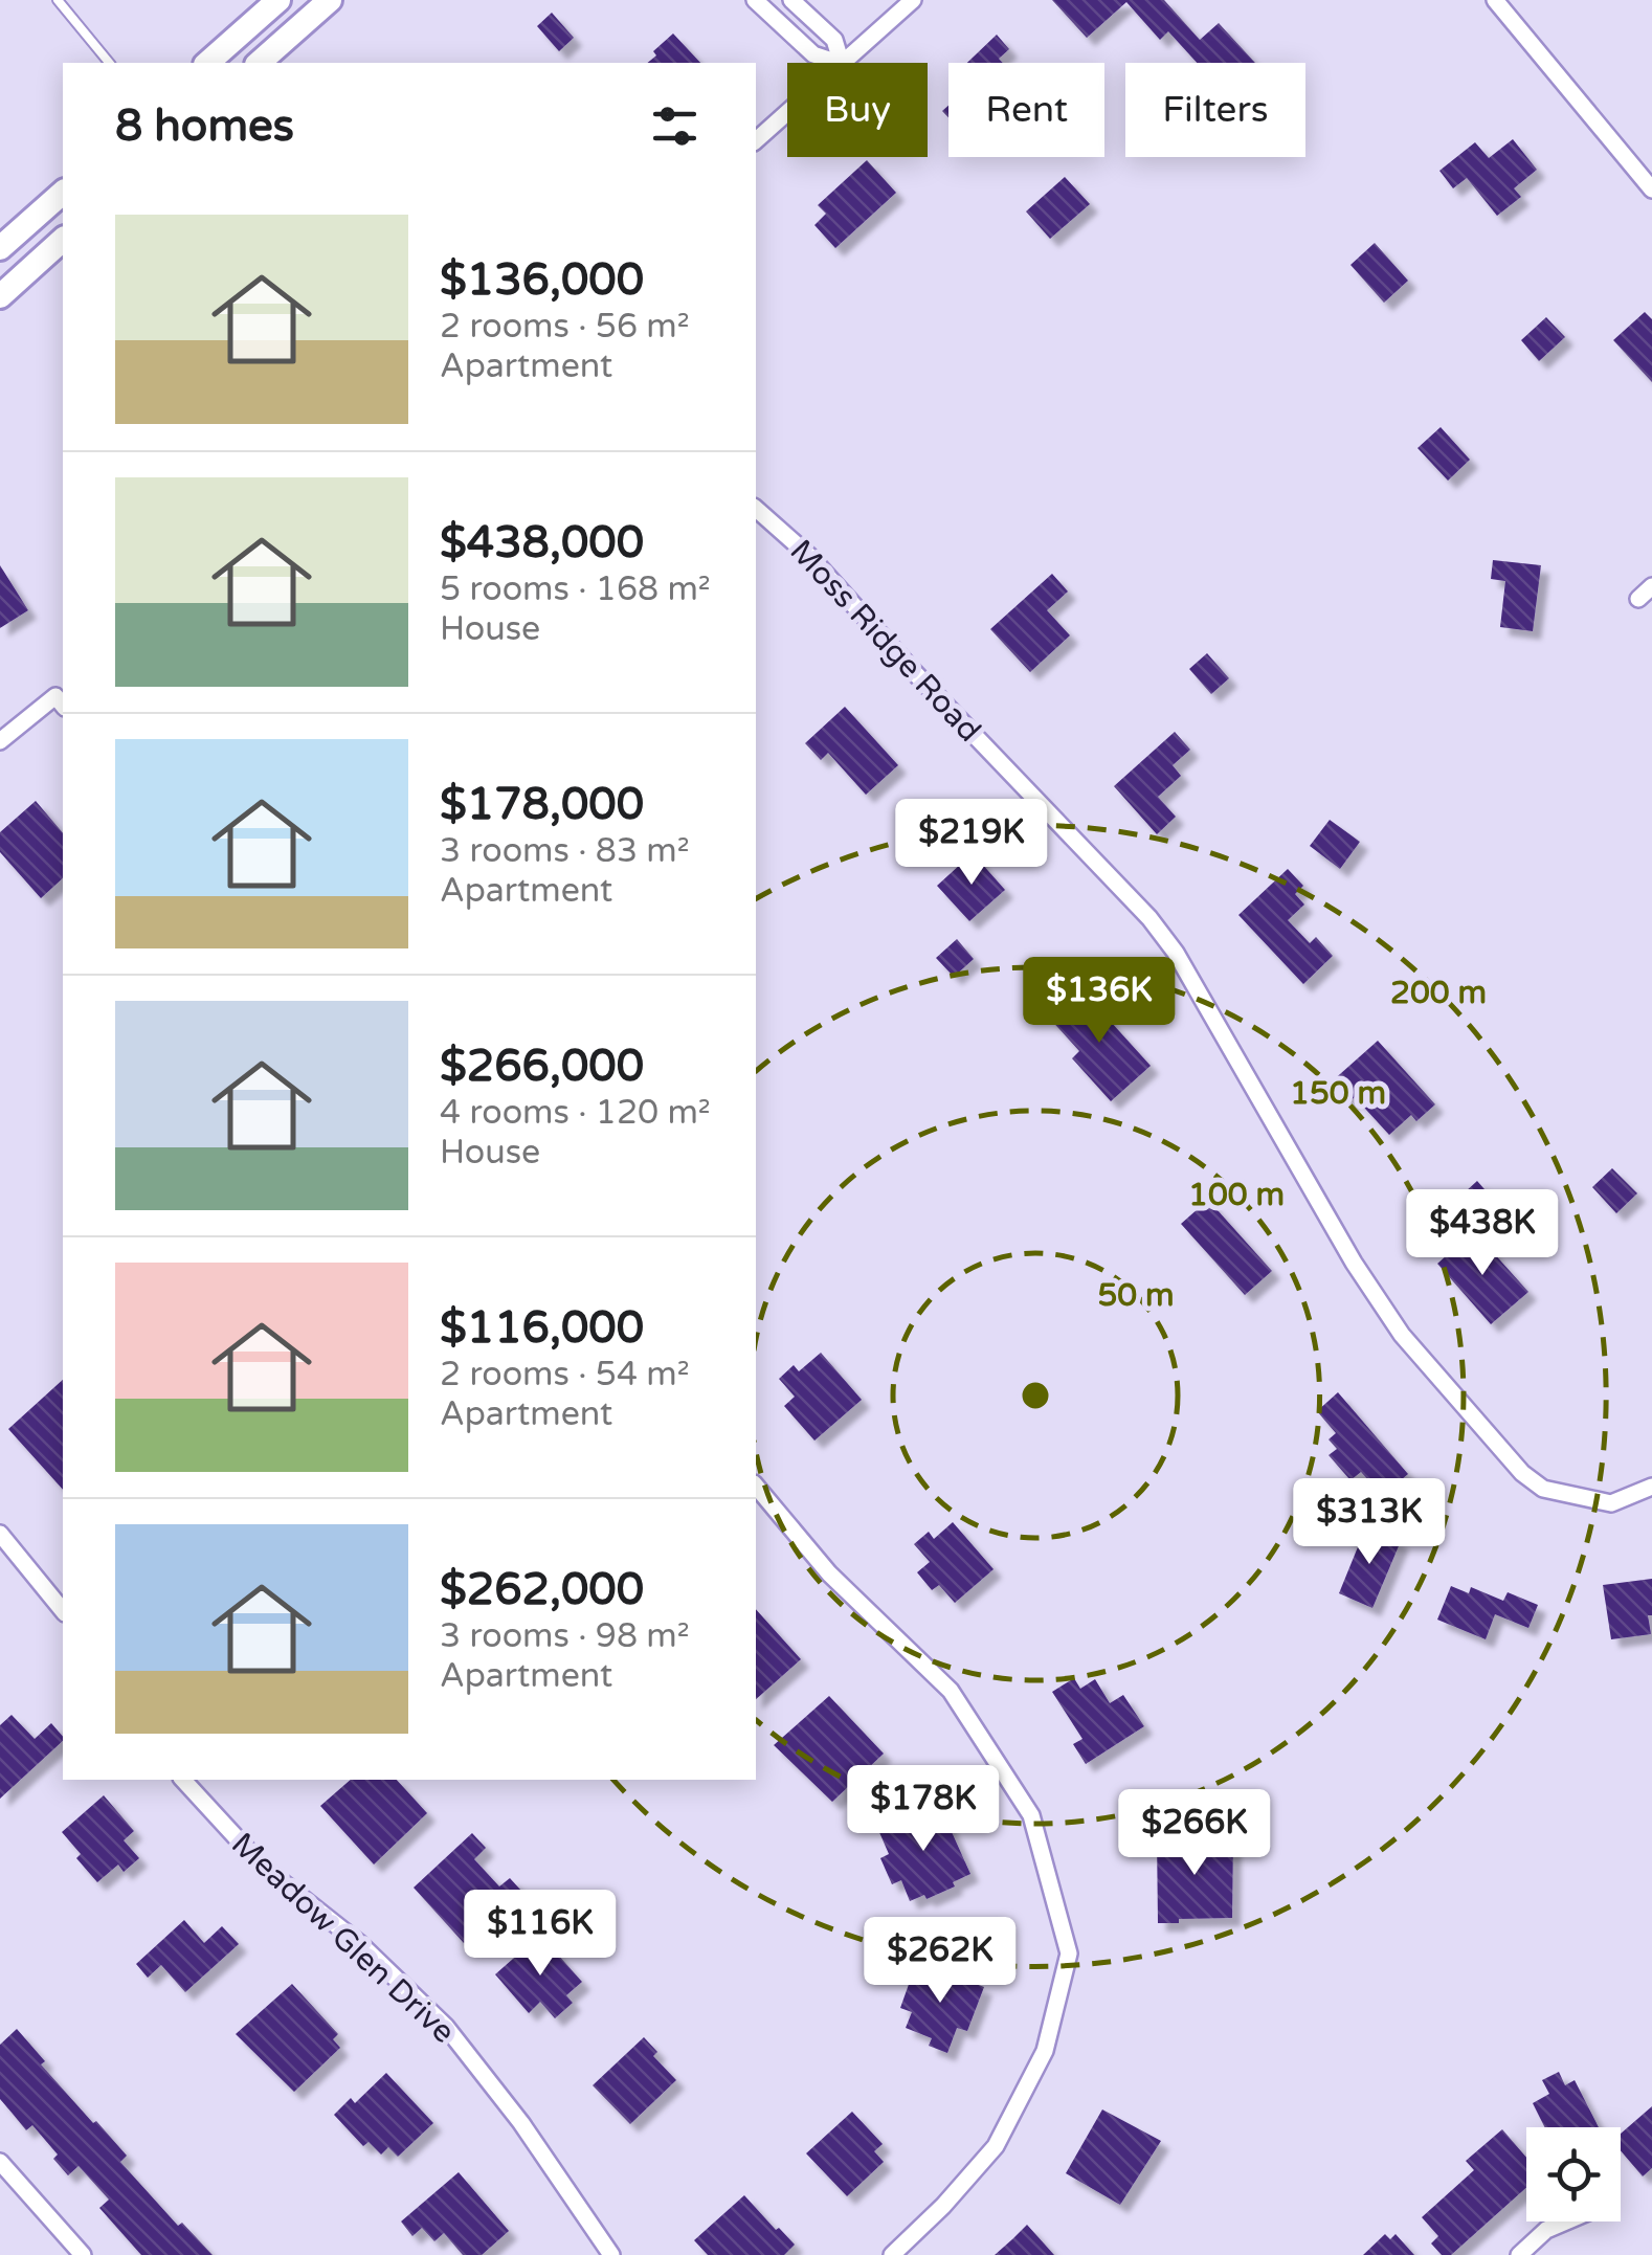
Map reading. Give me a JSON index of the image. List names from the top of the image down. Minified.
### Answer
{"streets":{"street":["Moss Ridge Road","Meadow Glen Drive"]},"page":{"chip":["Buy","Rent","Filters"],"heading":"8 homes","list":[{"name":"$136,000","note":"2 rooms · 56 m² · Apartment"},{"name":"$438,000","note":"5 rooms · 168 m² · House"},{"name":"$178,000","note":"3 rooms · 83 m² · Apartment"},{"name":"$266,000","note":"4 rooms · 120 m² · House"},{"name":"$116,000","note":"2 rooms · 54 m² · Apartment"},{"name":"$262,000","note":"3 rooms · 98 m² · Apartment"}],"price":["$219K","$136K","$438K","$313K","$178K","$266K","$116K","$262K"]},"rings":["200 m","150 m","100 m","50 m"]}
